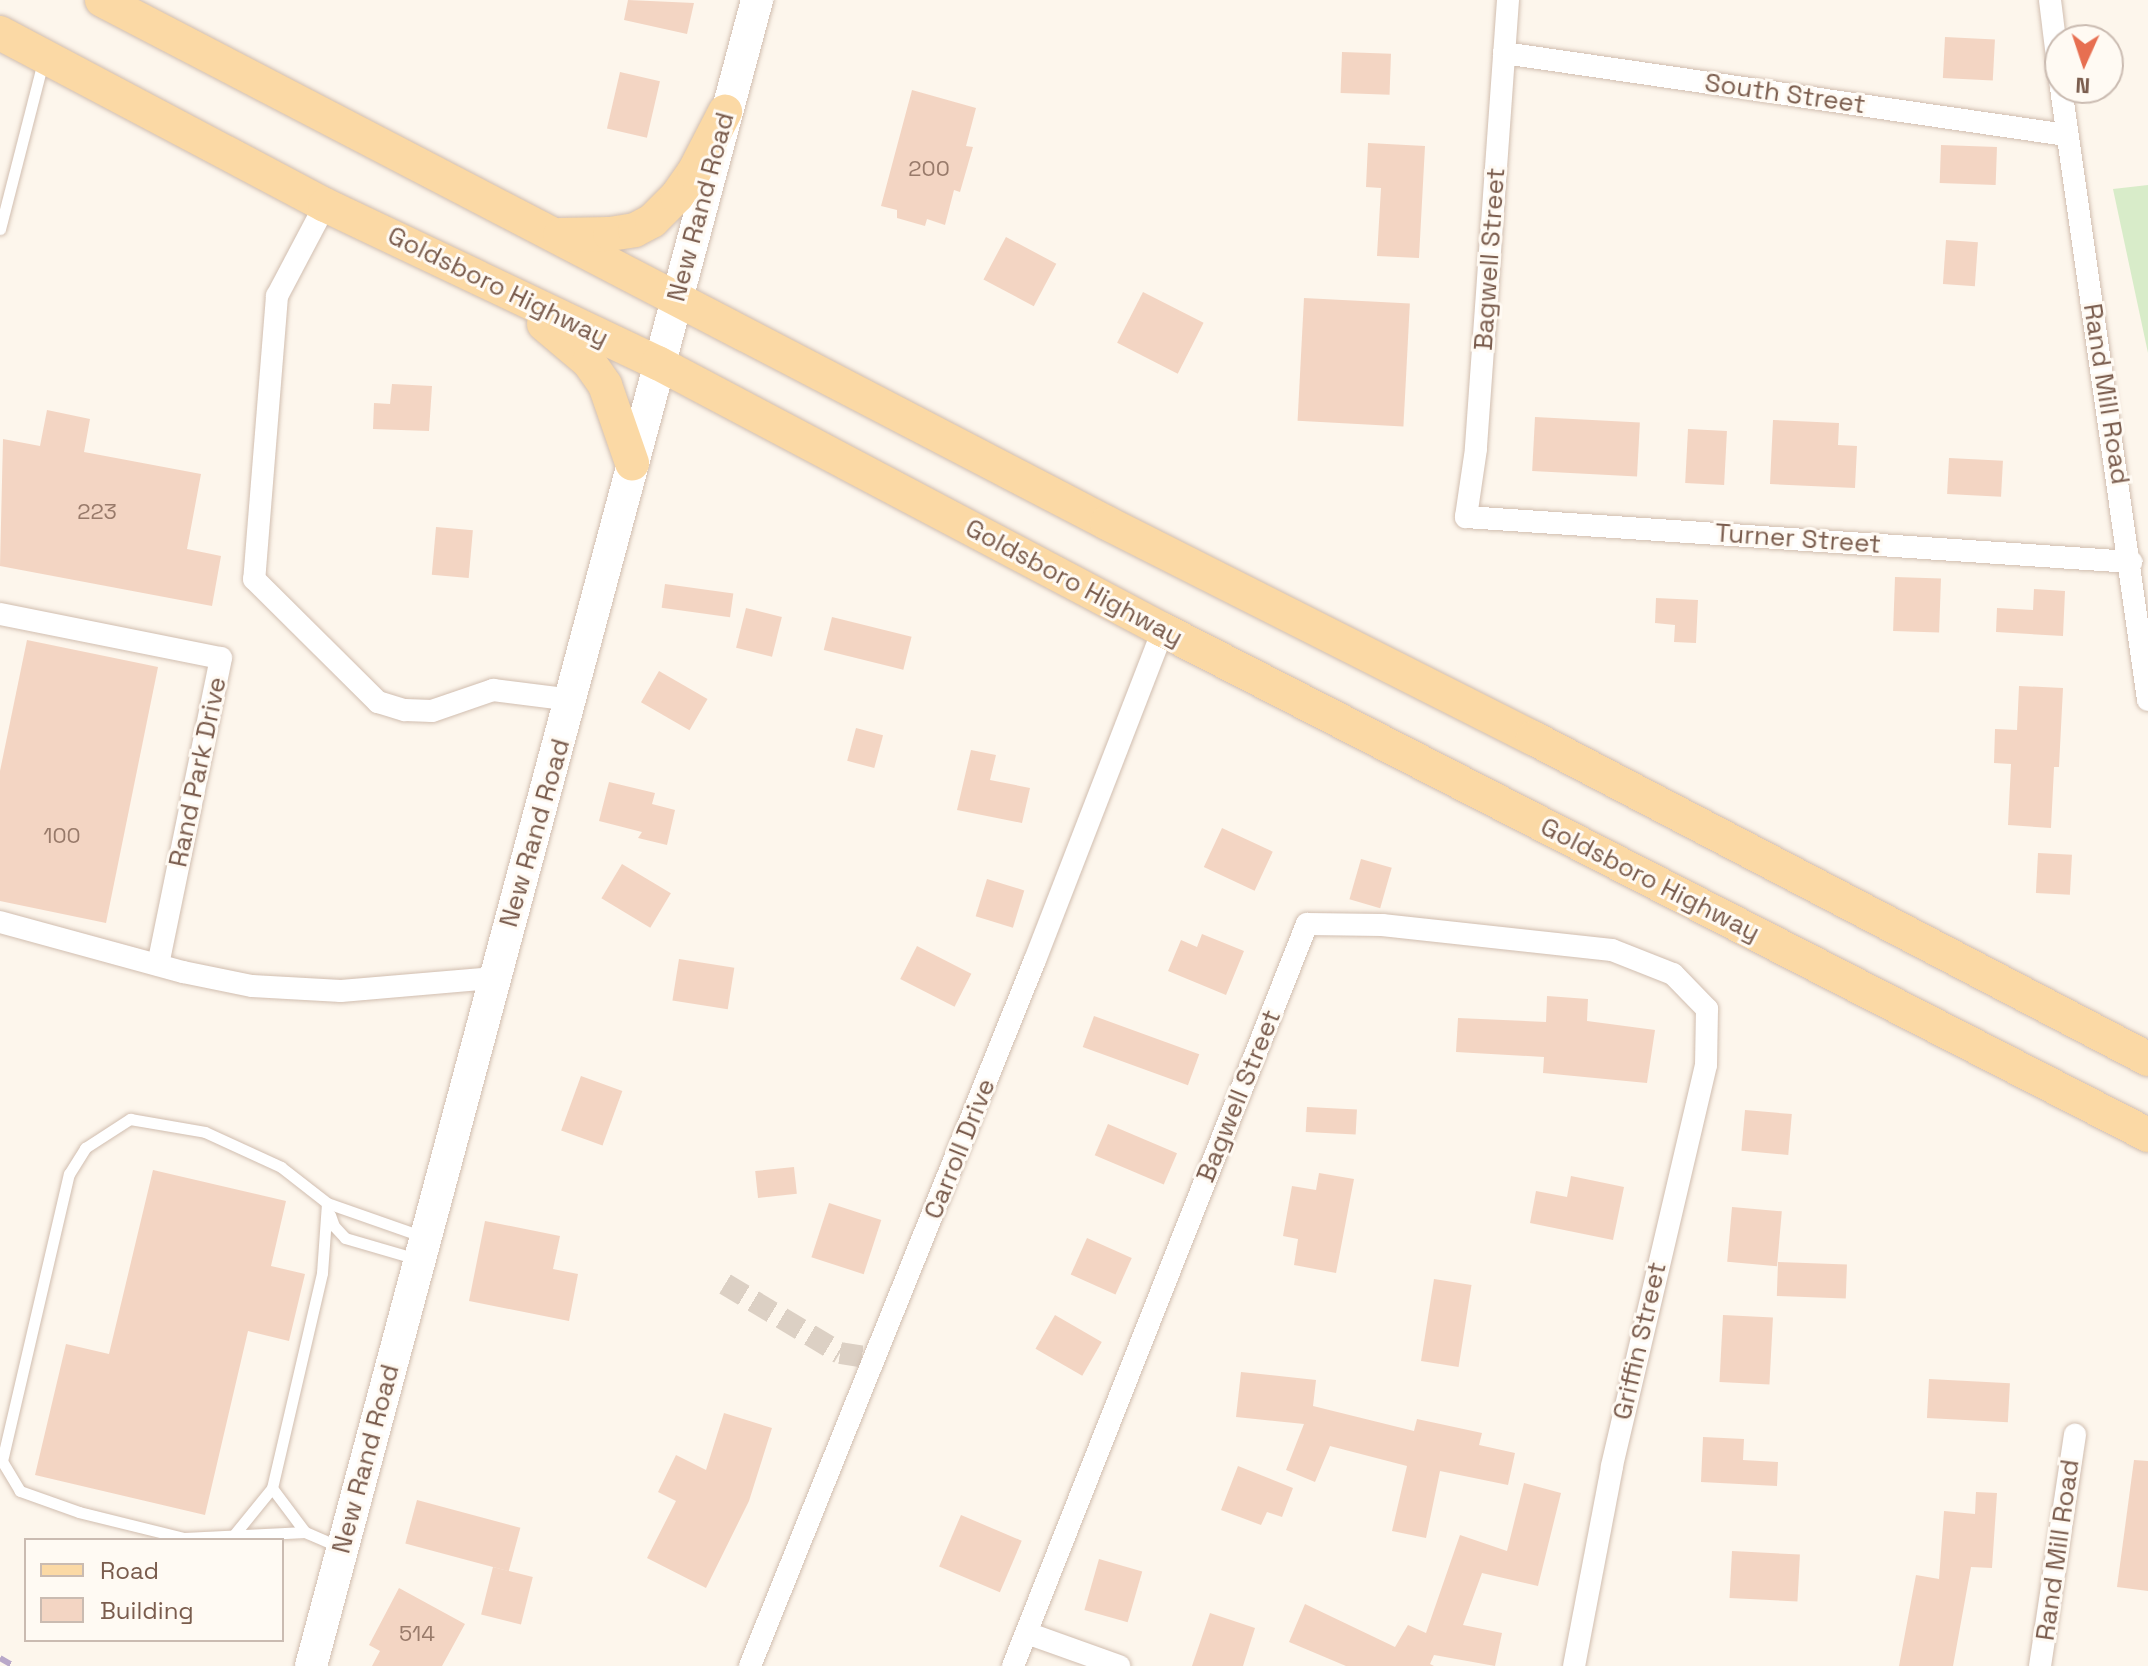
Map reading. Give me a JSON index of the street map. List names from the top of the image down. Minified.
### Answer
{"streets":{"main road":["Goldsboro Highway"],"street":["South Street","New Rand Road","Bagwell Street","Rand Mill Road","Turner Street","Rand Park Drive","Carroll Drive","Griffin Street"]},"crossings":[["South Street","Bagwell Street"],["South Street","Rand Mill Road"],["New Rand Road","Goldsboro Highway"],["Bagwell Street","Turner Street"],["Bagwell Street","Griffin Street"],["Goldsboro Highway","Carroll Drive"],["Rand Mill Road","Turner Street"]],"house_numbers":["200","223","100","514"],"legend":["Road","Building"],"north":"bottom"}
